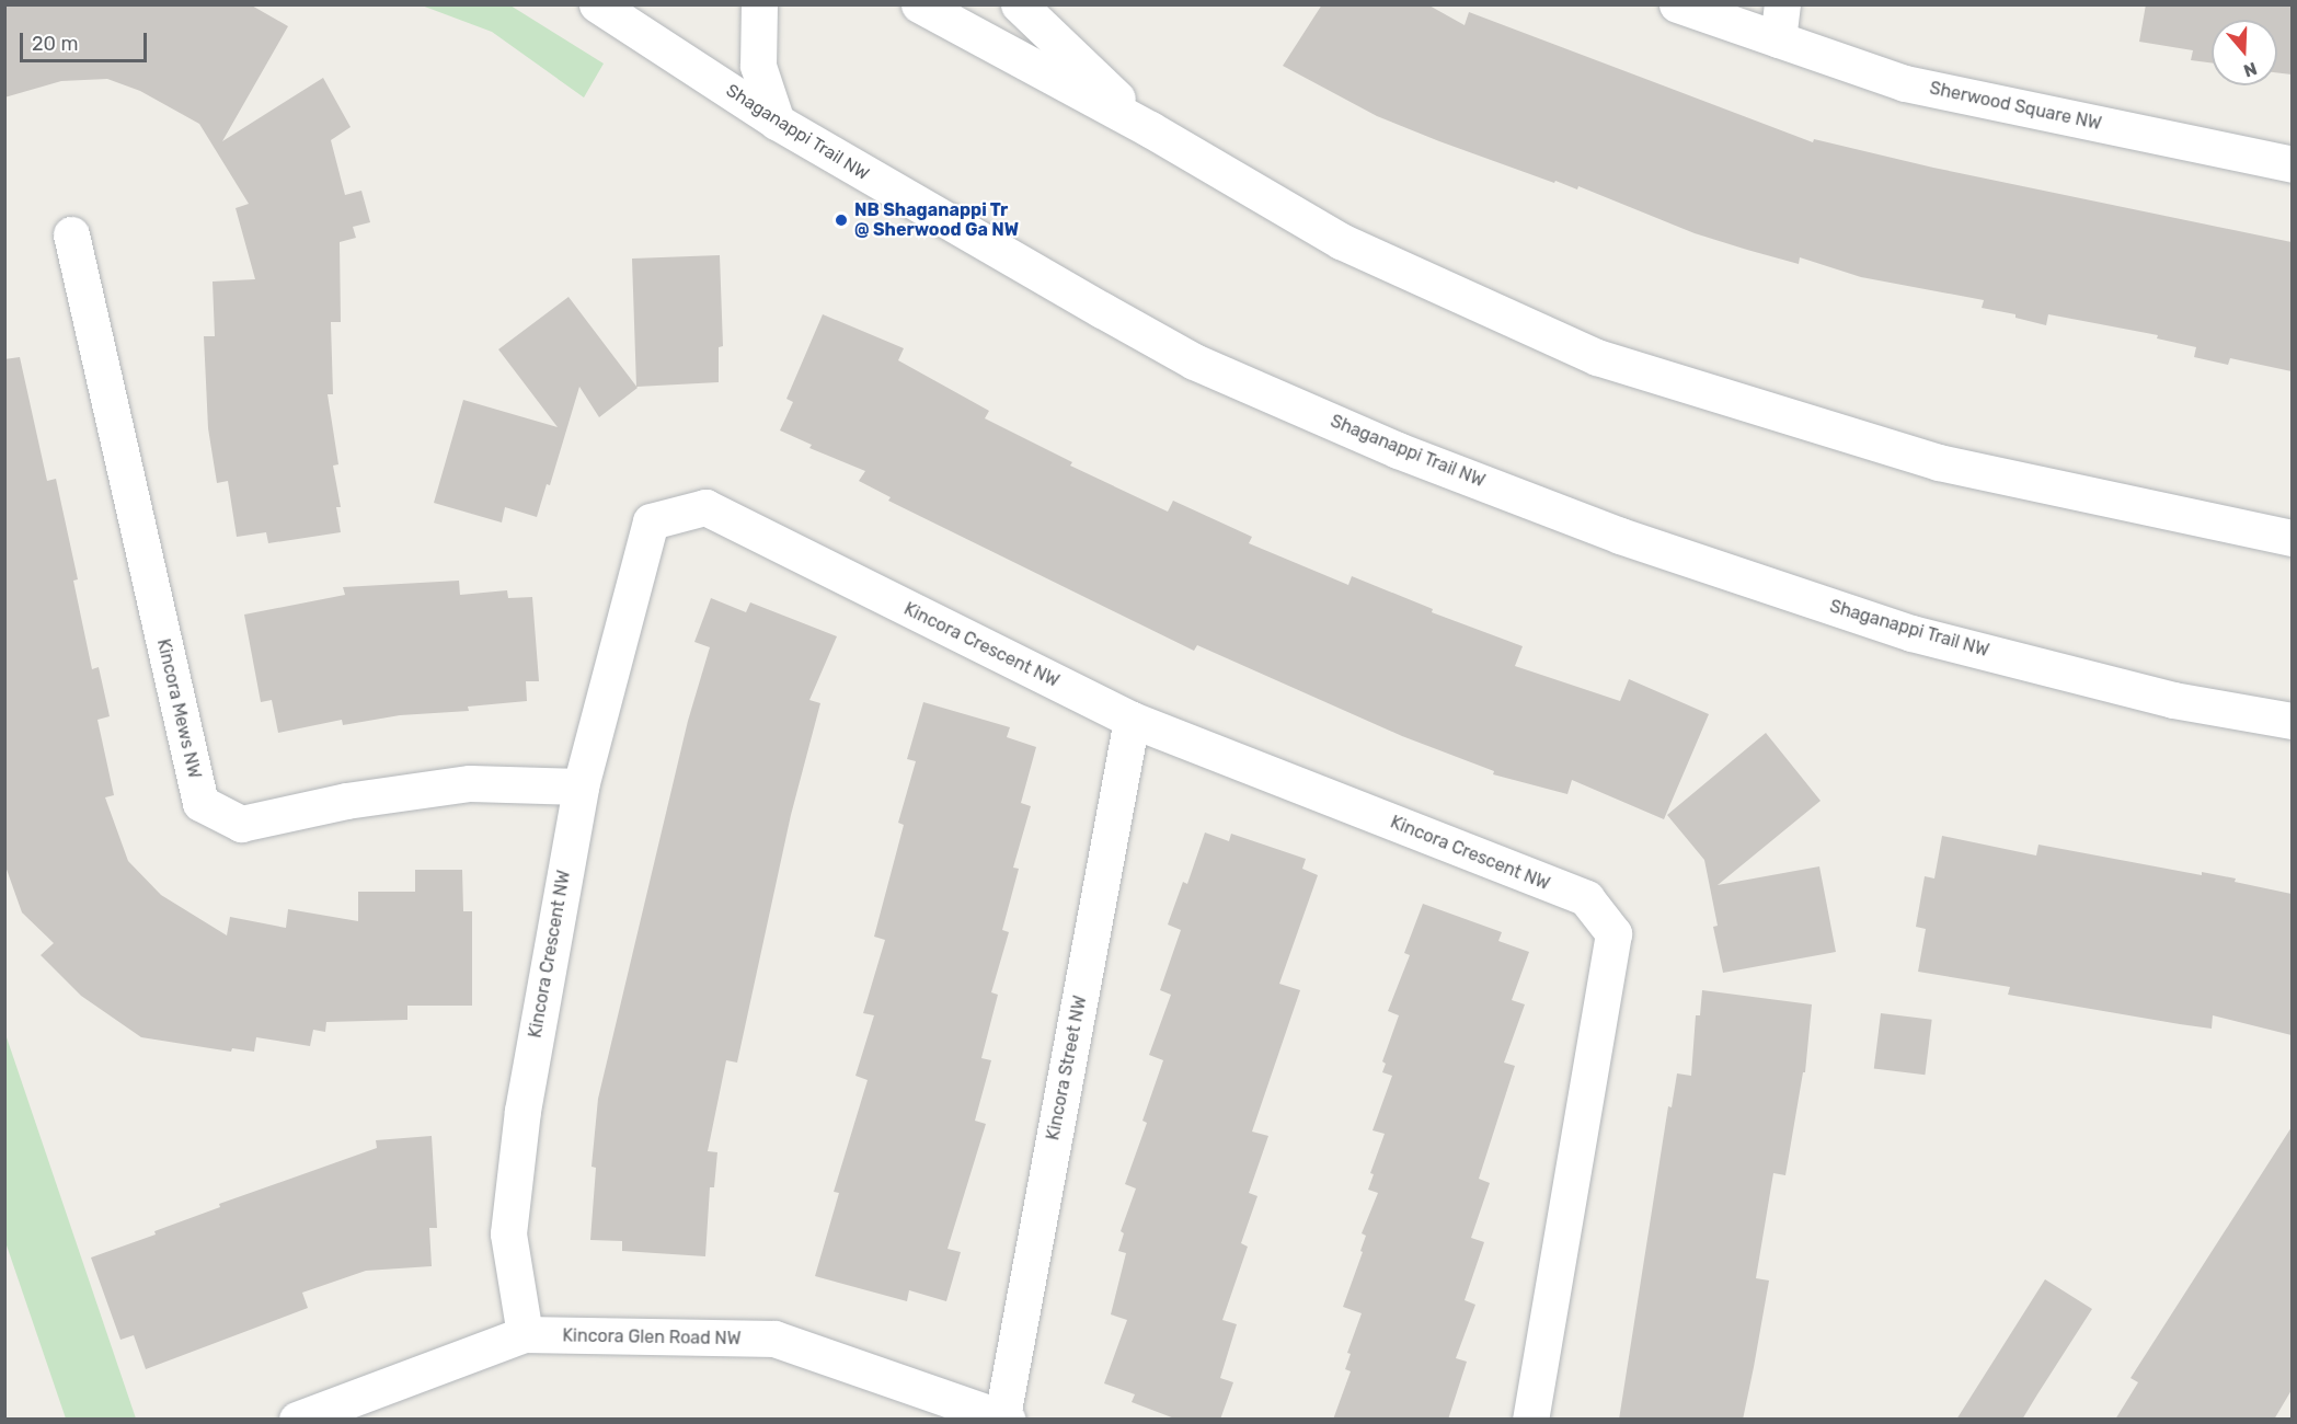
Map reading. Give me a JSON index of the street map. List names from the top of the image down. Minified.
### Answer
{"streets":{"street":["Sherwood Square NW","Shaganappi Trail NW","Kincora Crescent NW","Kincora Mews NW","Kincora Street NW","Kincora Glen Road NW"]},"crossings":[["Kincora Crescent NW","Kincora Mews NW"],["Kincora Crescent NW","Kincora Street NW"],["Kincora Crescent NW","Kincora Glen Road NW"],["Kincora Street NW","Kincora Glen Road NW"]],"places":["NB Shaganappi Tr @ Sherwood Ga NW"],"scale_bar":"20 m","north":"bottom"}
